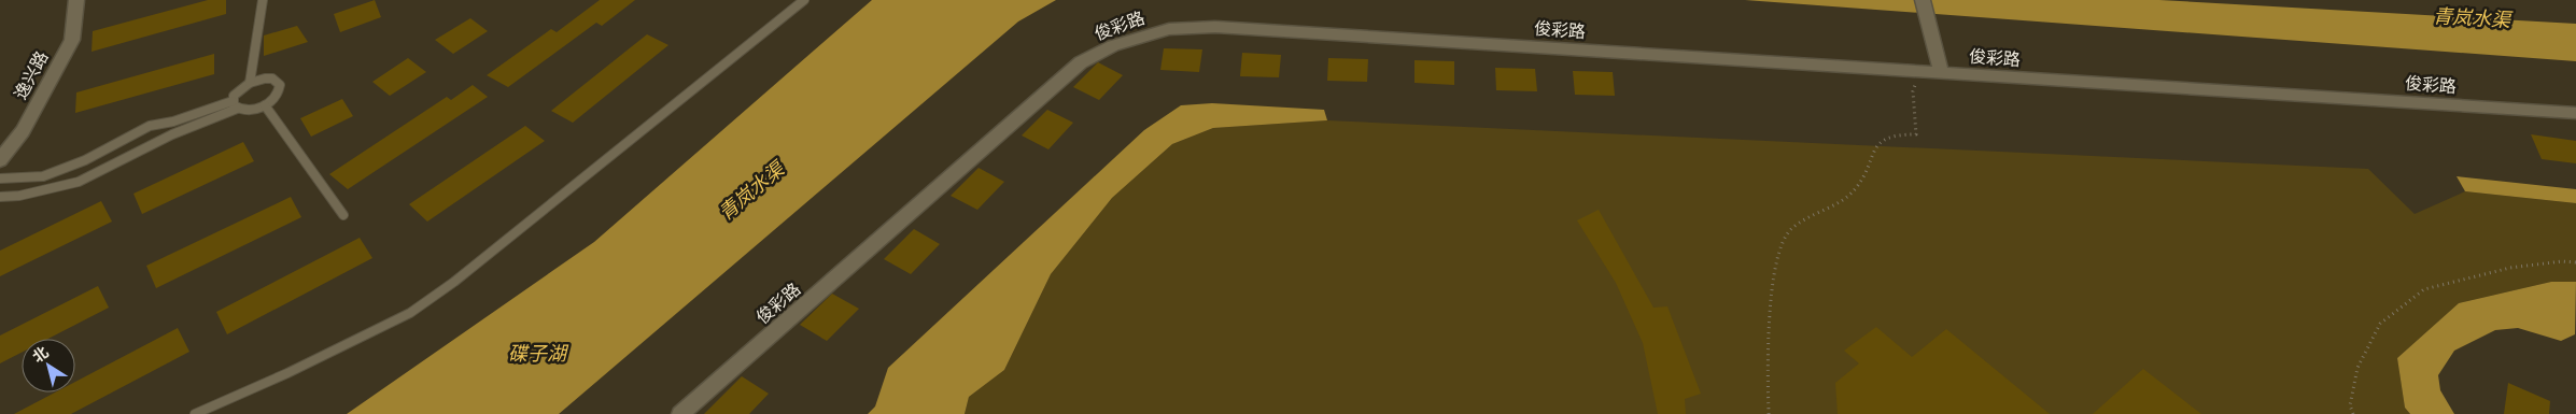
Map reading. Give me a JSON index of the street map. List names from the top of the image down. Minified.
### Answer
{"streets":{"street":["俊彩路","逸兴路"]},"water":["青岚水渠","碟子湖"],"north":"top left"}
